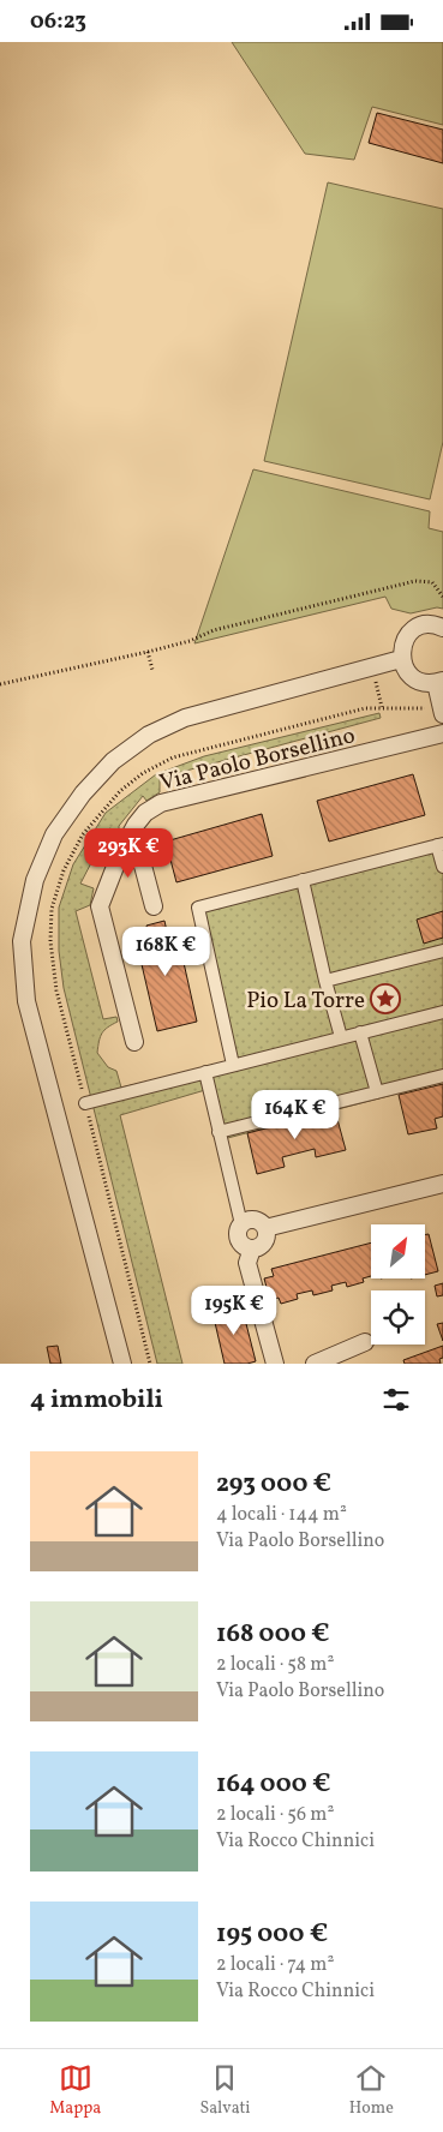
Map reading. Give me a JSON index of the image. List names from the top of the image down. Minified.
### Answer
{"streets":{"street":["Via Paolo Borsellino"]},"places":{"place":["Pio La Torre"]},"north":"top right","page":{"status":"06:23","price":["293K €","168K €","164K €","195K €"],"heading":"4 immobili","list":[{"name":"293 000 €","note":"4 locali · 144 m² · Via Paolo Borsellino"},{"name":"168 000 €","note":"2 locali · 58 m² · Via Paolo Borsellino"},{"name":"164 000 €","note":"2 locali · 56 m² · Via Rocco Chinnici"},{"name":"195 000 €","note":"2 locali · 74 m² · Via Rocco Chinnici"}],"tabs":["Mappa","Salvati","Home"]}}
